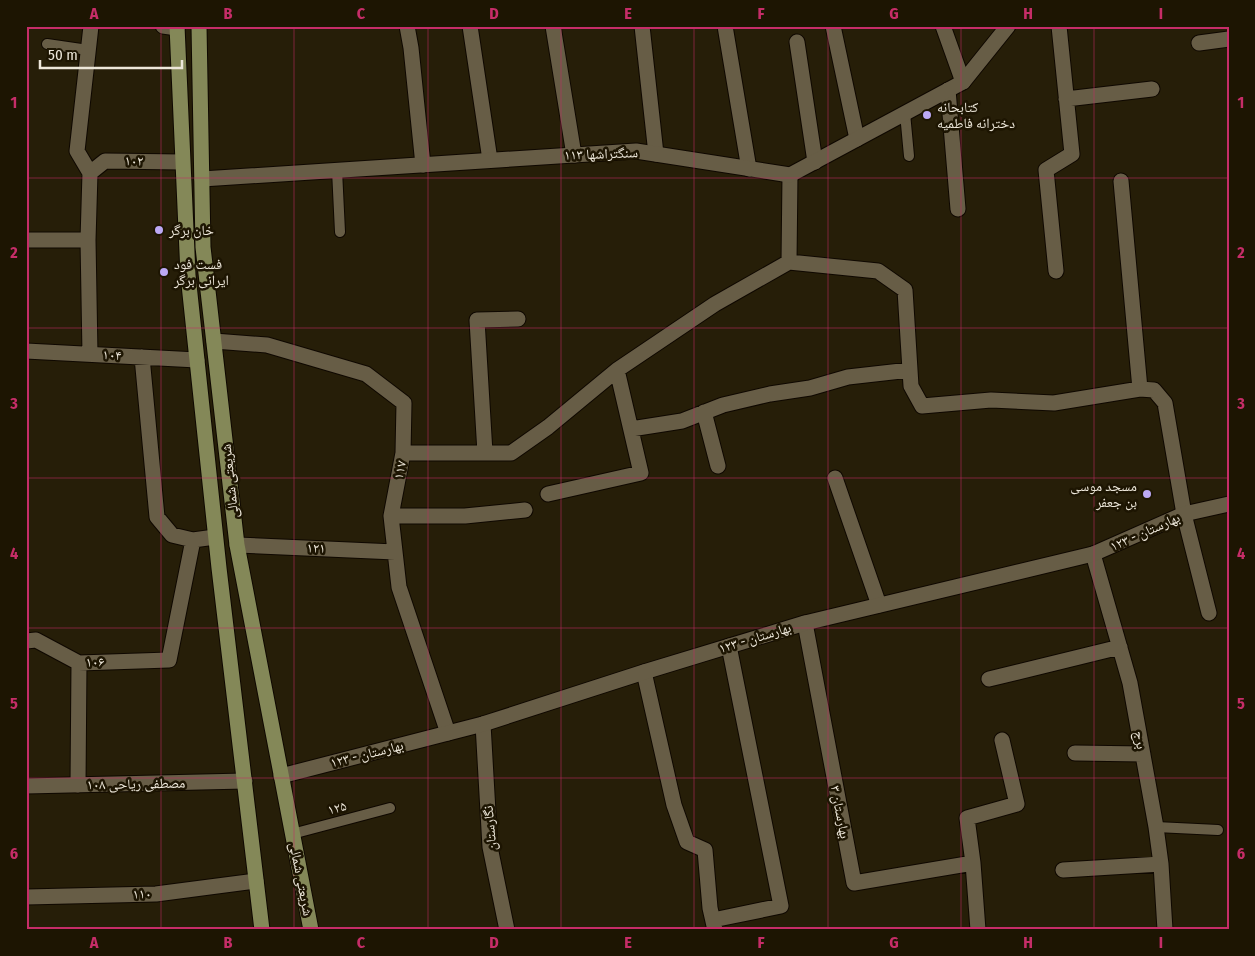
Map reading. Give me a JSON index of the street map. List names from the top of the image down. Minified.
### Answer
{"streets":{"main road":["شریعتی شمالی"],"street":["سنگتراشها ۱۱۳","۱۰۲","۱۰۴","۱۱۷","بهارستان - ۱۲۳","۱۲۱","۱۰۶","برج","مصطفی ریاحی ۱۰۸","بهارستان ۳","نگارستان","۱۱۰"],"lane":["۱۲۵"]},"crossings":[["سنگتراشها ۱۱۳","شریعتی شمالی"],["۱۰۲","شریعتی شمالی"],["۱۰۴","شریعتی شمالی"],["۱۱۷","شریعتی شمالی"],["۱۱۷","بهارستان - ۱۲۳"],["۱۱۷","۱۲۱"],["شریعتی شمالی","بهارستان - ۱۲۳"],["شریعتی شمالی","۱۲۱"],["شریعتی شمالی","مصطفی ریاحی ۱۰۸"],["شریعتی شمالی","۱۲۵"],["شریعتی شمالی","۱۱۰"],["بهارستان - ۱۲۳","برج"],["بهارستان - ۱۲۳","بهارستان ۳"],["بهارستان - ۱۲۳","نگارستان"]],"places":["کتابحانه دخترانه فاطمیه","خان برگر","فست فود ایرانی برگر","مسجد موسی بن جعفر"],"scale_bar":"50 m","grid":{"columns":["A","B","C","D","E","F","G","H","I"],"rows":["1","2","3","4","5","6"]}}
